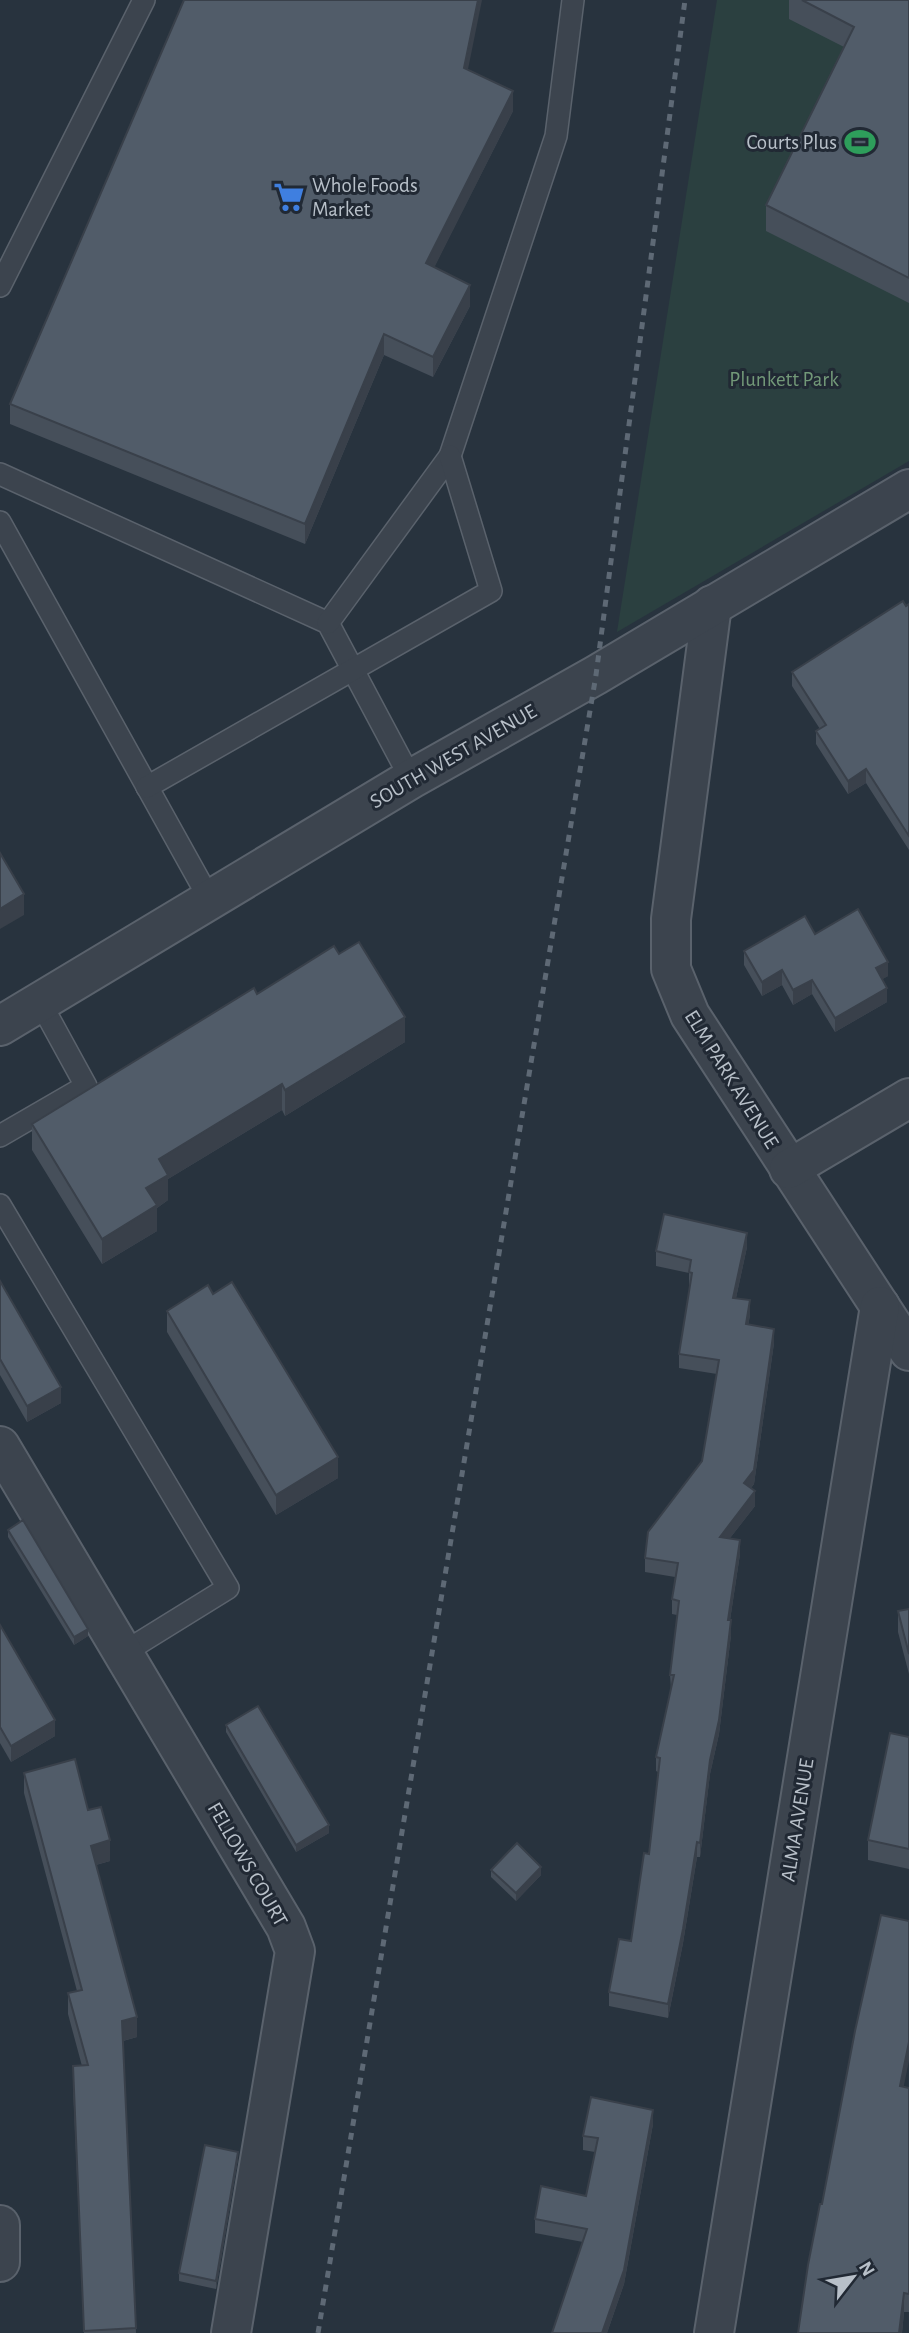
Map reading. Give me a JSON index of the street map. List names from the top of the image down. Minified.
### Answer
{"streets":{"street":["SOUTH WEST AVENUE","ELM PARK AVENUE","ALMA AVENUE","FELLOWS COURT"]},"crossings":[["SOUTH WEST AVENUE","ELM PARK AVENUE"],["ELM PARK AVENUE","ALMA AVENUE"]],"parks":["Plunkett Park"],"places":{"sports":["Courts Plus"],"supermarket":["Whole Foods Market"]},"north":"top right"}
